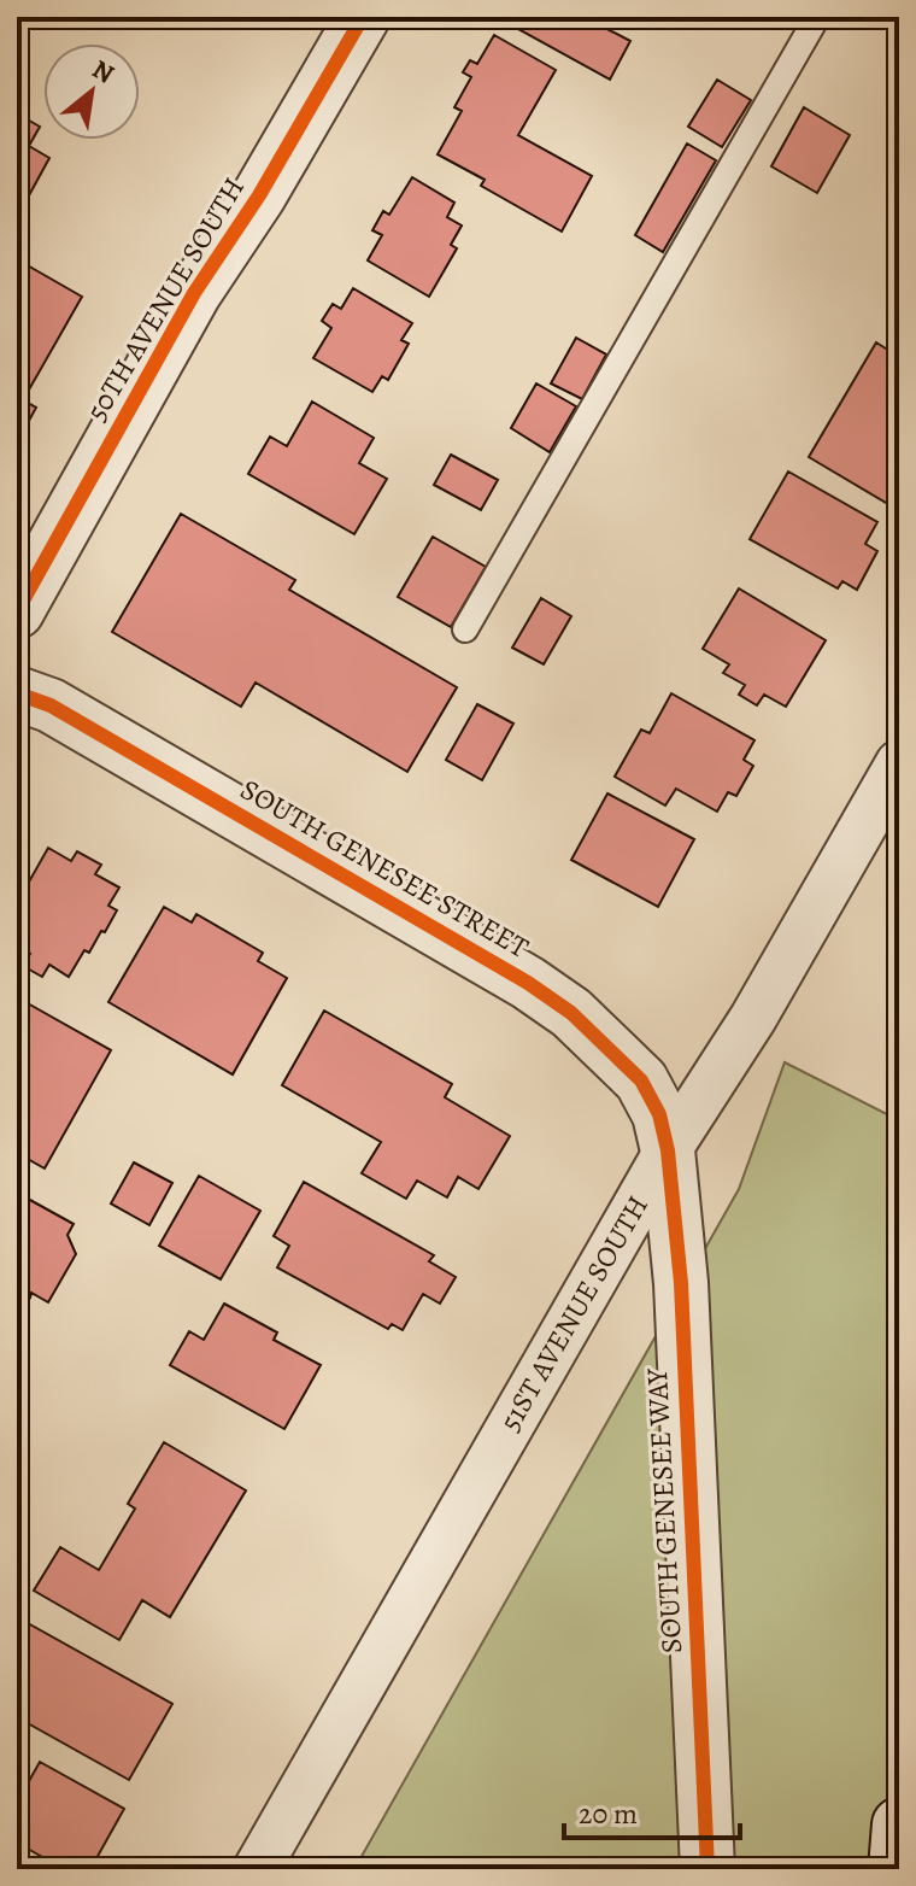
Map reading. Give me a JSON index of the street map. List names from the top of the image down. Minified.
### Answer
{"streets":{"street":["50TH AVENUE SOUTH","SOUTH GENESEE STREET","51ST AVENUE SOUTH","SOUTH GENESEE WAY"]},"crossings":[["SOUTH GENESEE STREET","51ST AVENUE SOUTH"],["SOUTH GENESEE STREET","SOUTH GENESEE WAY"],["51ST AVENUE SOUTH","SOUTH GENESEE WAY"]],"scale_bar":"20 m","north":"top right"}
